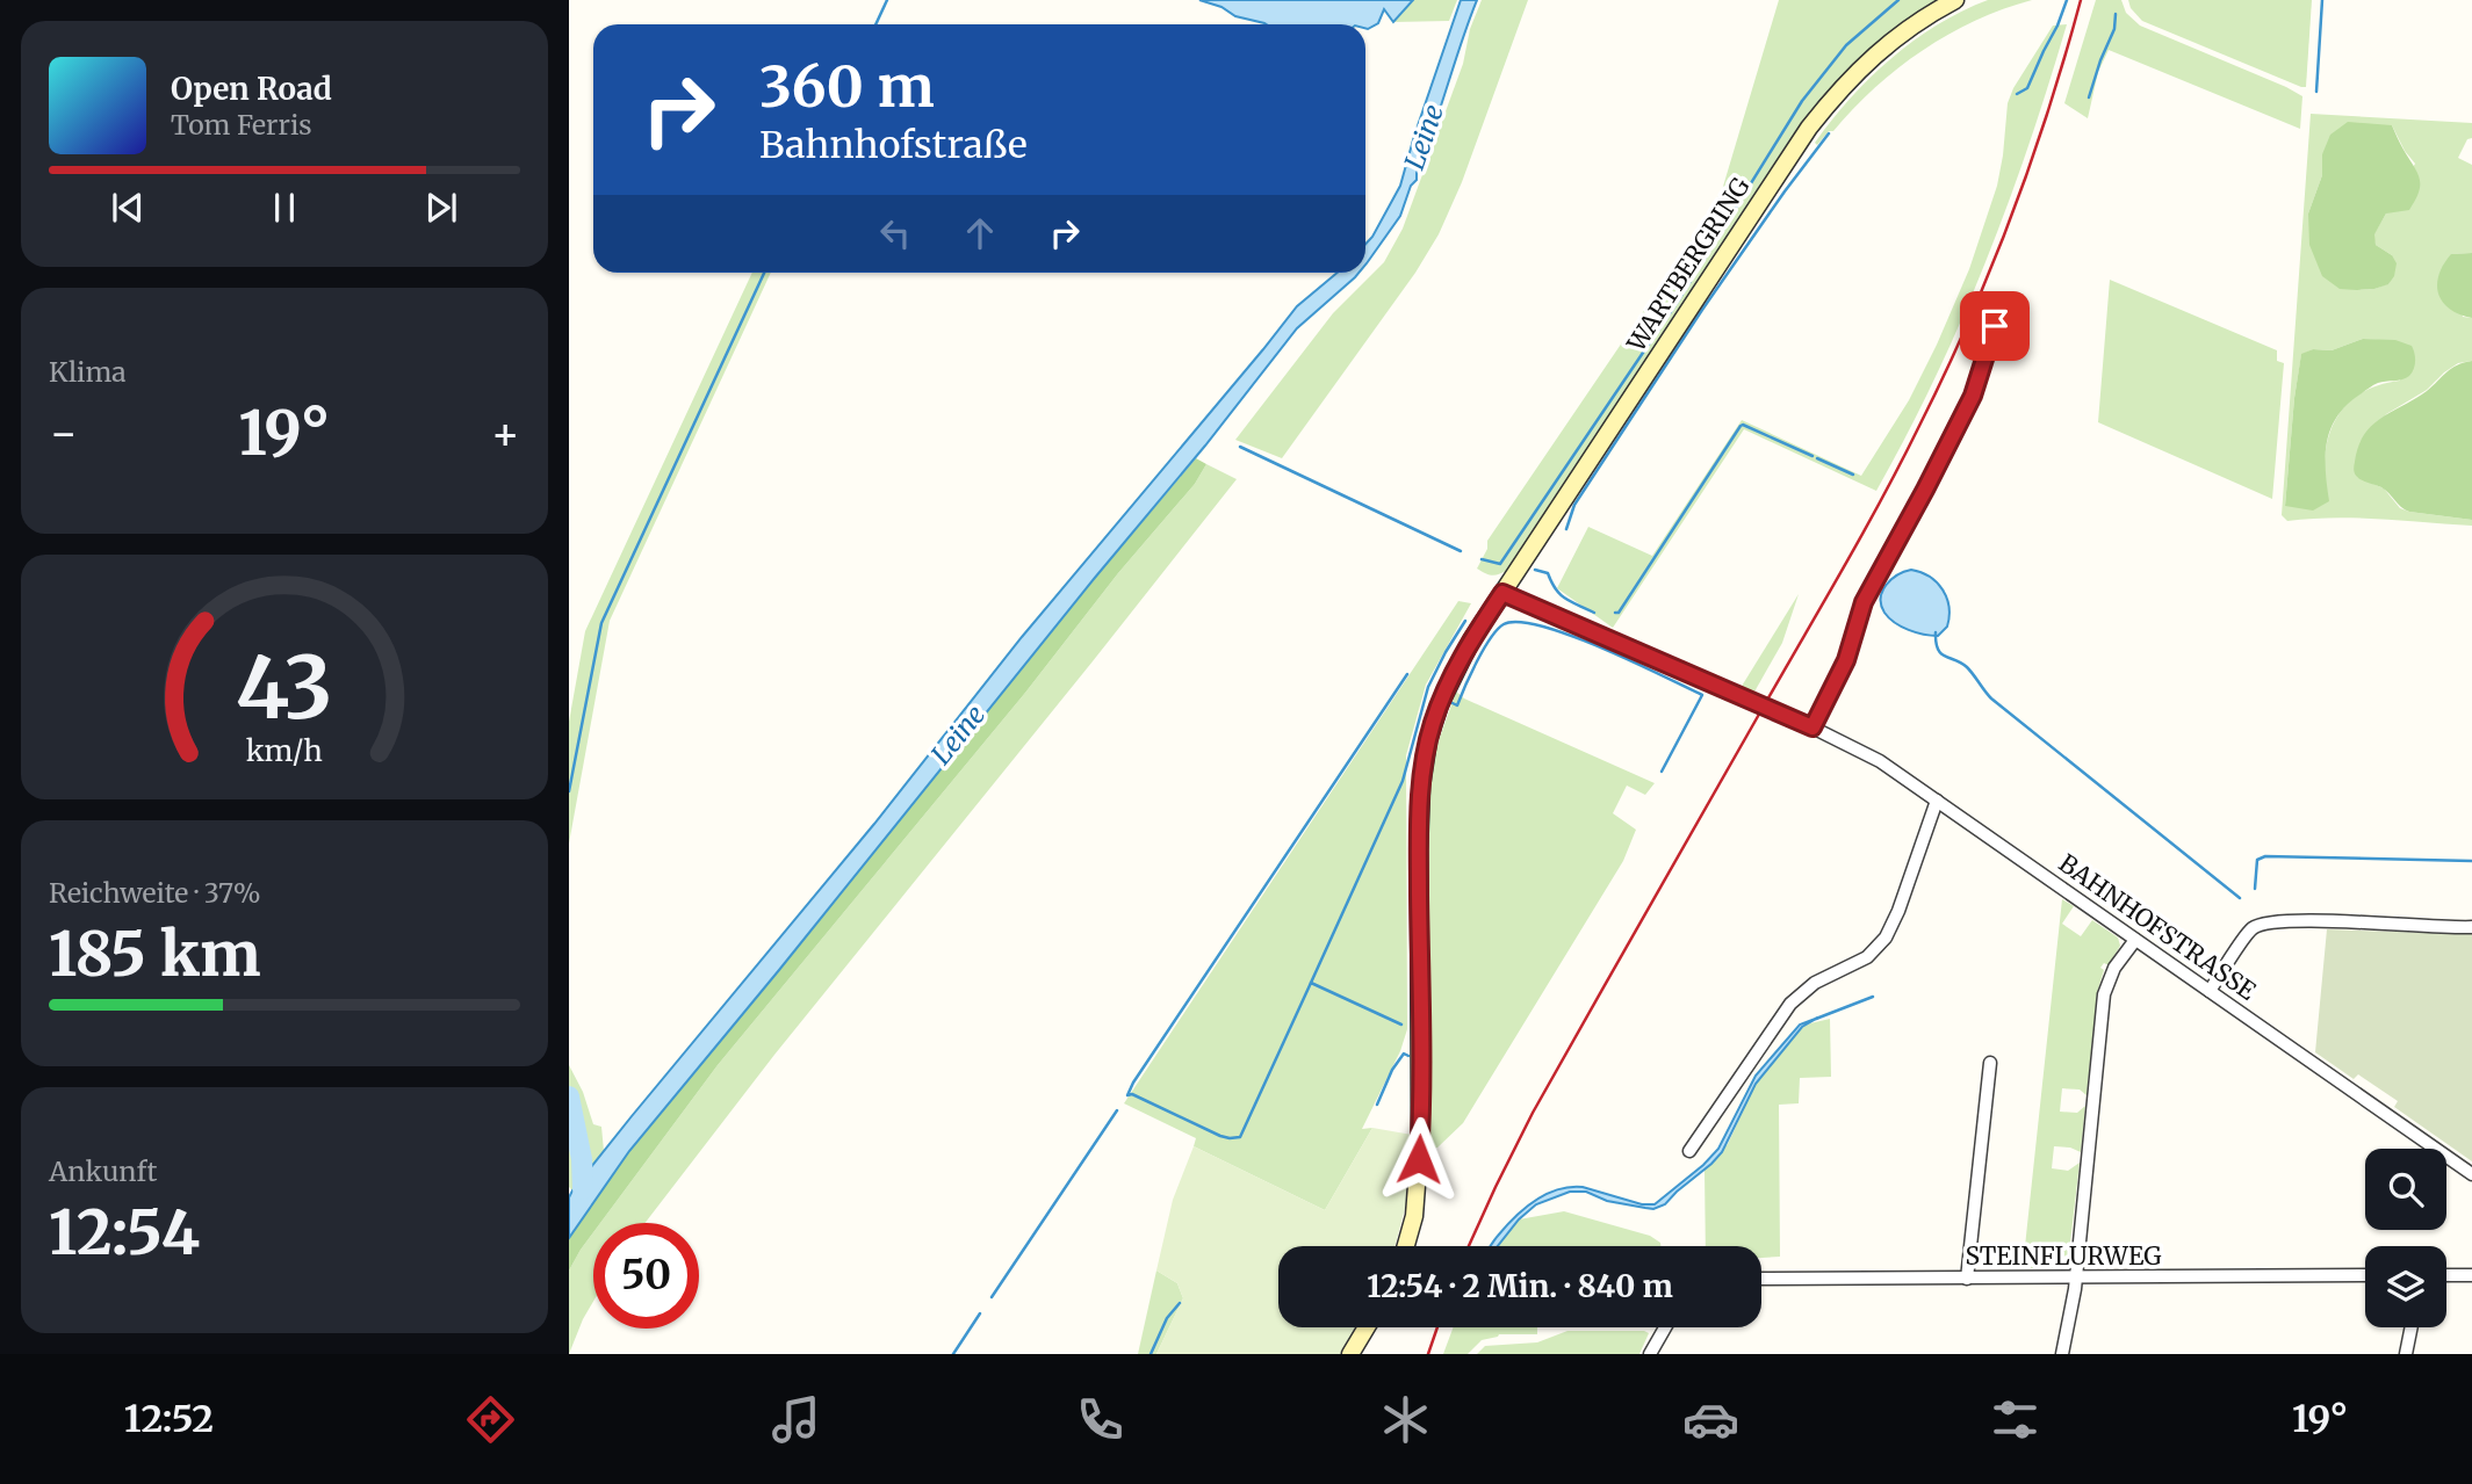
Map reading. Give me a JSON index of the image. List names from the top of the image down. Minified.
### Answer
{"streets":{"main road":["WARTBERGRING"],"street":["BAHNHOFSTRASSE","STEINFLURWEG"]},"crossings":[["WARTBERGRING","BAHNHOFSTRASSE"]],"water":["Leine"],"page":{"turn":["360 m","Bahnhofstraße"],"song":["Open Road","Tom Ferris"],"tile":["Klima",["Reichweite · 37%","185 km"],["Ankunft","12:54"]],"heat":["−","19°","+"],"limit":"50","trip":"12:54 · 2 Min. · 840 m","tabs":["12:52","19°"],"gauge":["43","km/h"]}}
